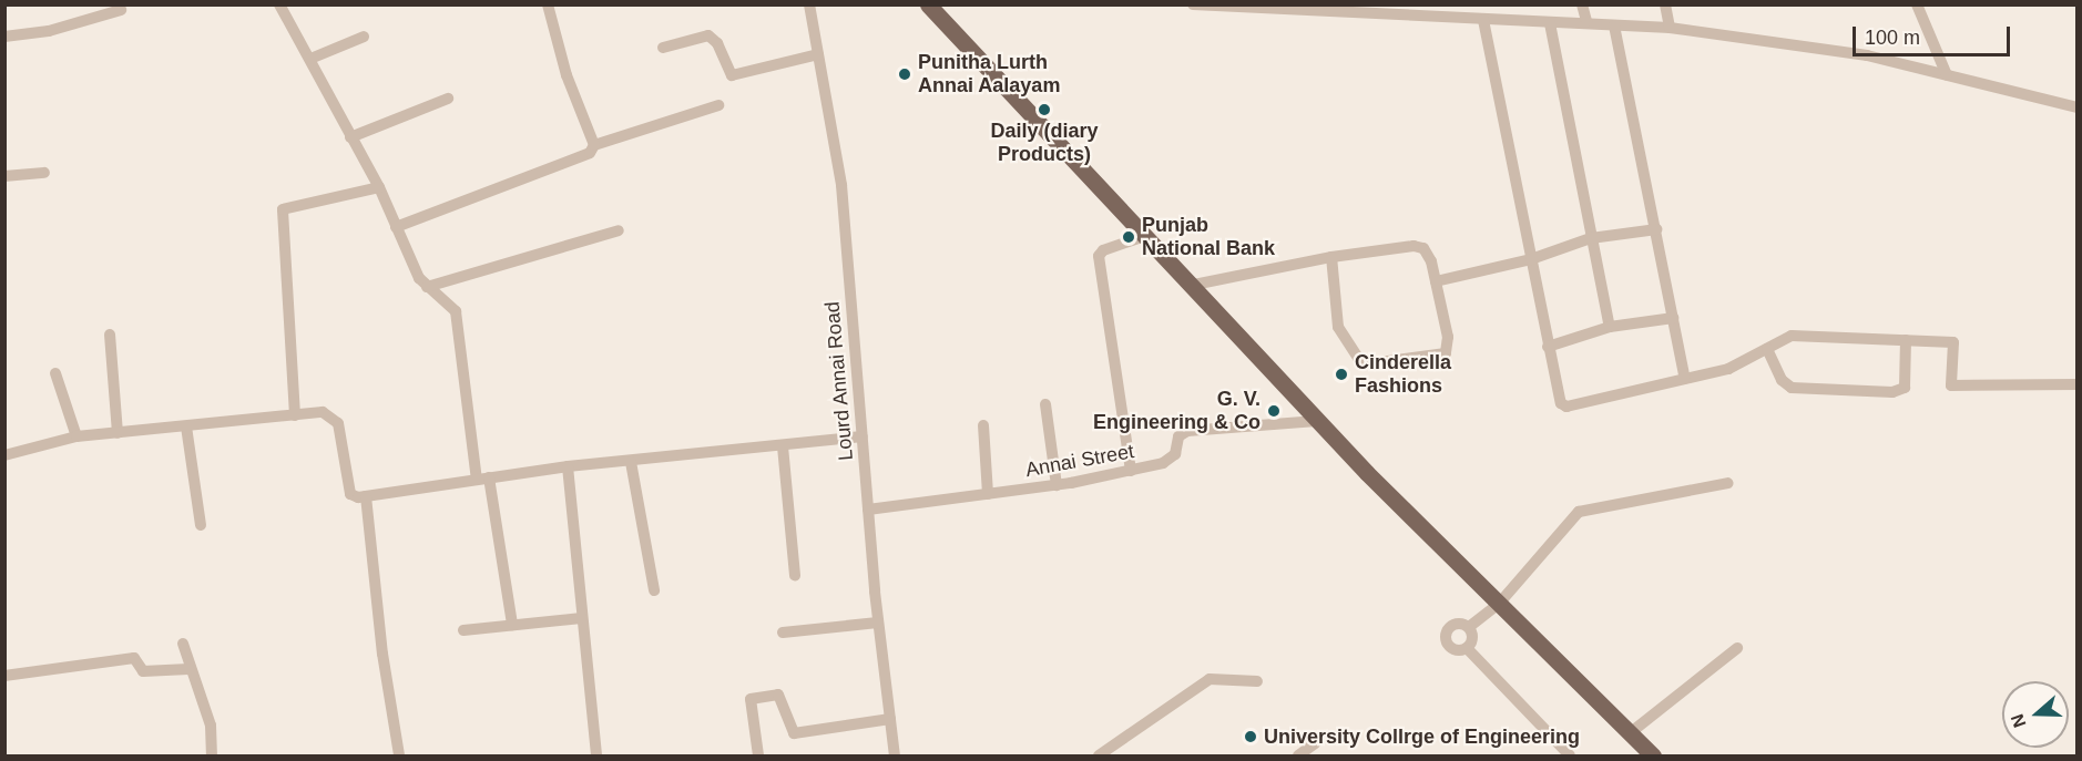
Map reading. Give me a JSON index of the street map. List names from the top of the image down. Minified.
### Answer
{"streets":{"street":["Lourd Annai Road","Annai Street"]},"crossings":[["Lourd Annai Road","Annai Street"]],"places":["Punitha Lurth Annai Aalayam","Daily (diary Products)","Punjab National Bank","Cinderella Fashions","G. V. Engineering & Co","University Collrge of Engineering"],"scale_bar":"100 m","north":"left"}
